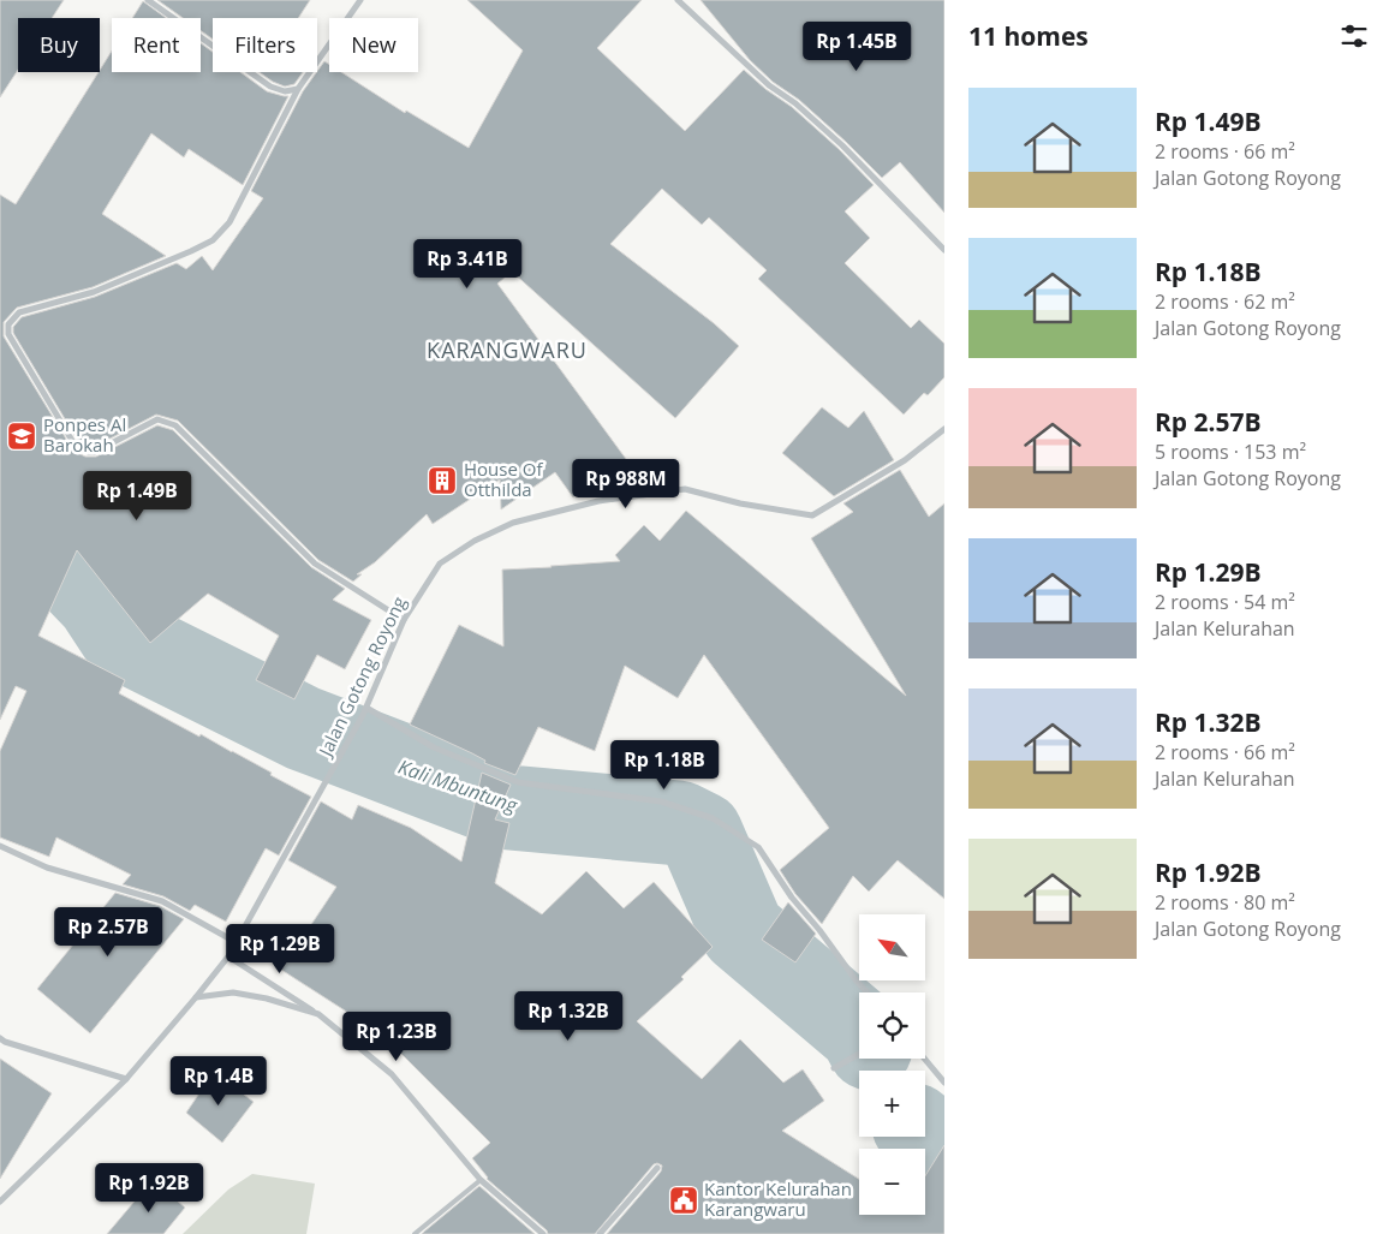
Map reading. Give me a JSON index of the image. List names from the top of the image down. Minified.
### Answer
{"streets":{"street":["Jalan Gotong Royong"]},"districts":["KARANGWARU"],"water":["Kali Mbuntung"],"places":{"school or university":["Ponpes Al Barokah"],"building":["House Of Otthilda"],"public building":["Kantor Kelurahan Karangwaru"]},"north":"top left","page":{"heading":"11 homes","chip":["Buy","Rent","Filters","New"],"price":["Rp 1.45B","Rp 3.41B","Rp 988M","Rp 1.49B","Rp 1.18B","Rp 2.57B","Rp 1.29B","Rp 1.32B","Rp 1.23B","Rp 1.4B","Rp 1.92B"],"list":[{"name":"Rp 1.49B","note":"2 rooms · 66 m² · Jalan Gotong Royong"},{"name":"Rp 1.18B","note":"2 rooms · 62 m² · Jalan Gotong Royong"},{"name":"Rp 2.57B","note":"5 rooms · 153 m² · Jalan Gotong Royong"},{"name":"Rp 1.29B","note":"2 rooms · 54 m² · Jalan Kelurahan"},{"name":"Rp 1.32B","note":"2 rooms · 66 m² · Jalan Kelurahan"},{"name":"Rp 1.92B","note":"2 rooms · 80 m² · Jalan Gotong Royong"}],"map_buttons":["+","−"]}}
